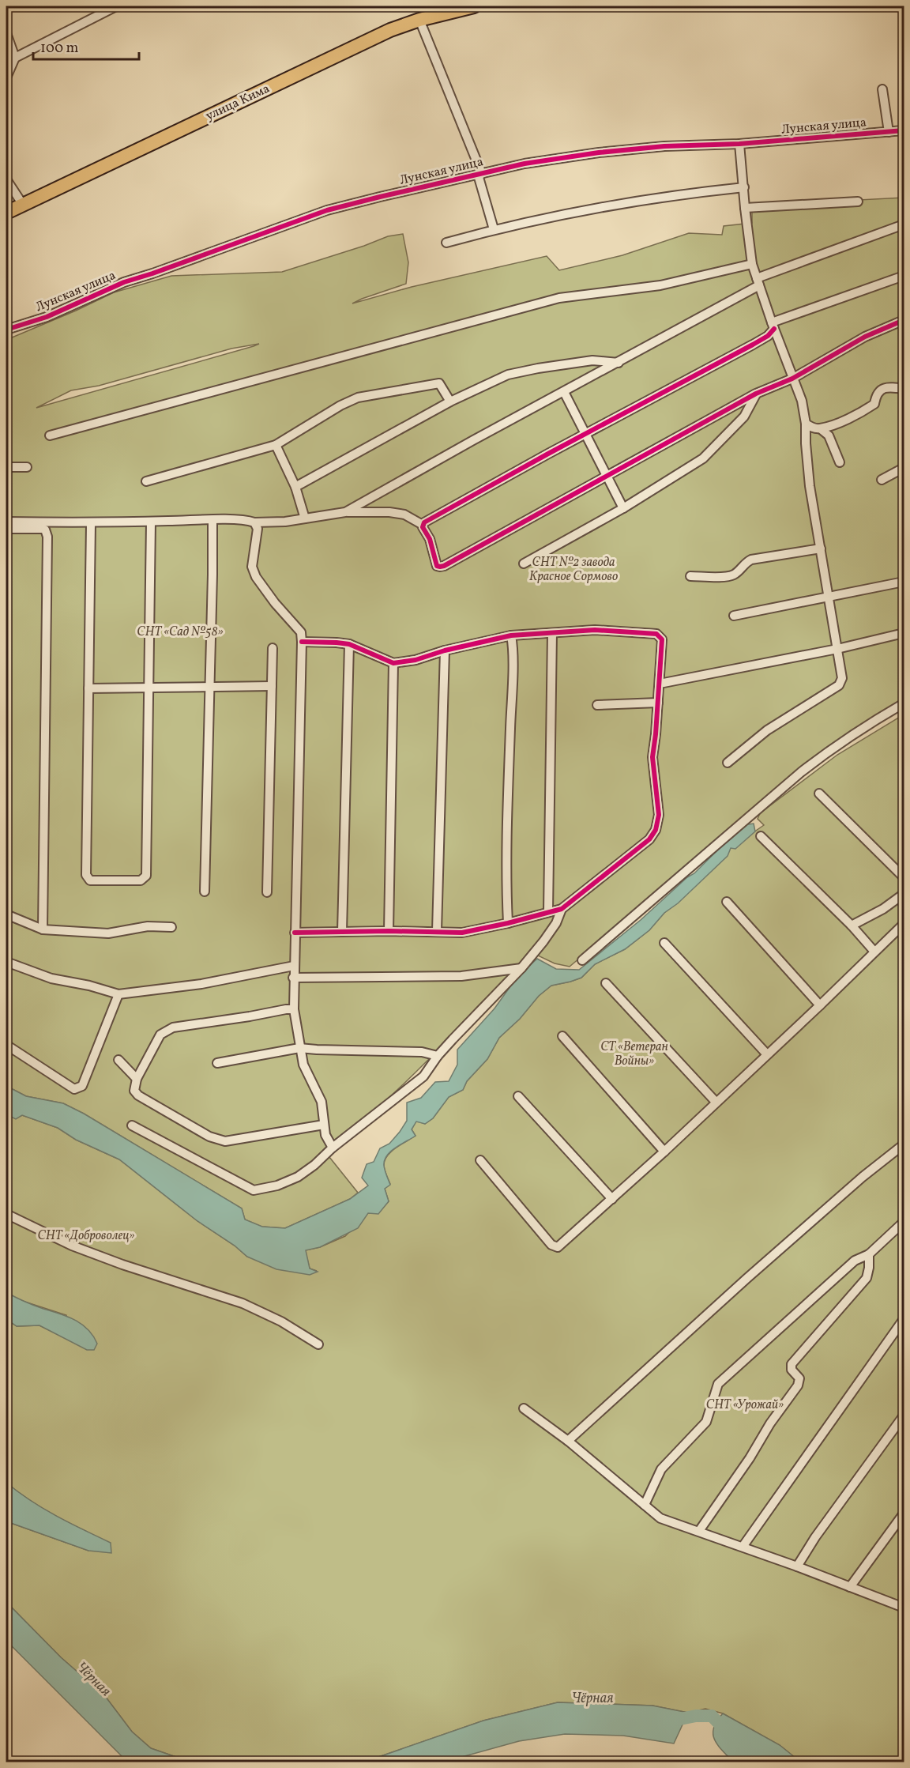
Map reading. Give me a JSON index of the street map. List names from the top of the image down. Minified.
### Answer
{"streets":{"main road":["улица Кима"],"street":["Лунская улица"]},"water":["Чёрная"],"parks":["СНТ №2 завода Красное Сормово","СНТ «Сад №58»","СТ «Ветеран Войны»","СНТ «Доброволец»","СНТ «Урожай»"],"scale_bar":"100 m"}
